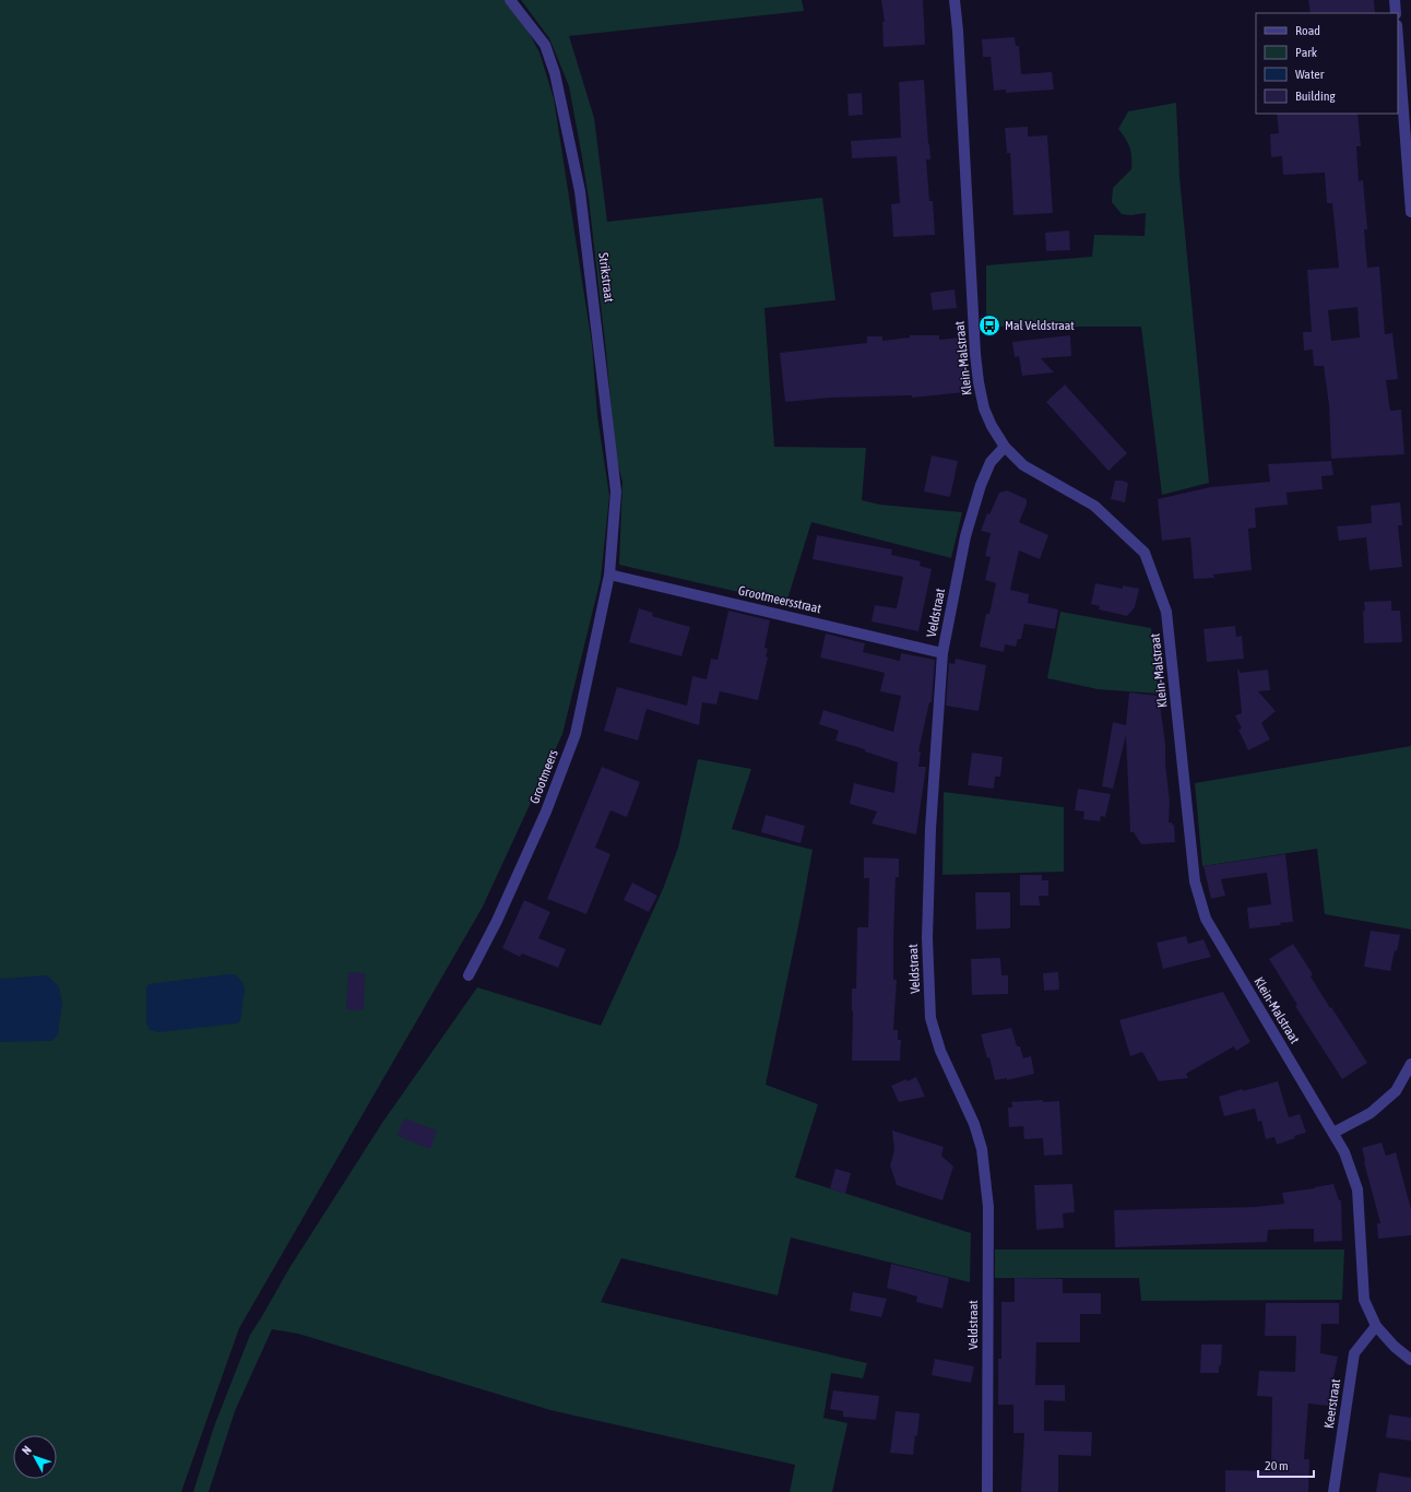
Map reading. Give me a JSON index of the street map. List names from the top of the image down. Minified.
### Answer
{"streets":{"street":["Strikstraat","Klein-Malstraat","Grootmeersstraat","Veldstraat","Grootmeers","Keerstraat"]},"crossings":[["Strikstraat","Grootmeersstraat"],["Strikstraat","Grootmeers"],["Klein-Malstraat","Veldstraat"],["Klein-Malstraat","Keerstraat"],["Grootmeersstraat","Veldstraat"],["Grootmeersstraat","Grootmeers"]],"places":{"bus stop":["Mal Veldstraat"]},"legend":["Road","Park","Water","Building"],"scale_bar":"20 m","north":"top left"}
